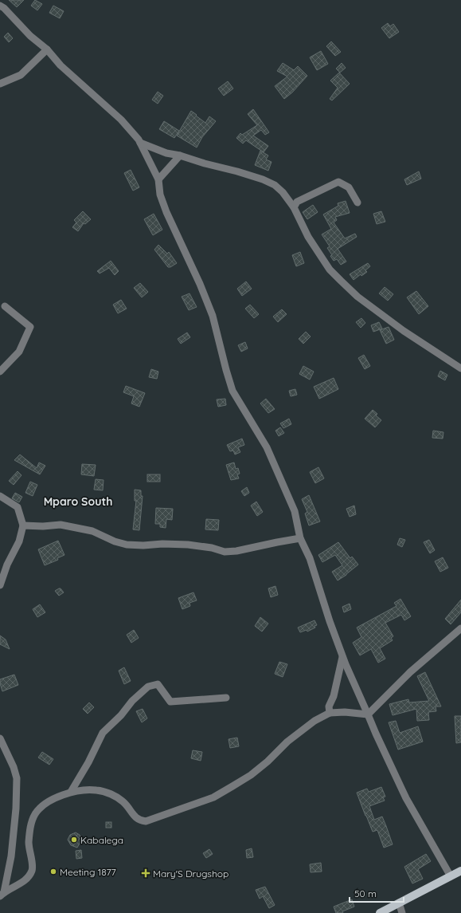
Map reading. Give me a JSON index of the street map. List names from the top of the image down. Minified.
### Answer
{"districts":["Mparo South"],"places":{"other":["Kabalega","Meeting 1877"],"health":["Mary'S Drugshop"]},"scale_bar":"50 m"}
